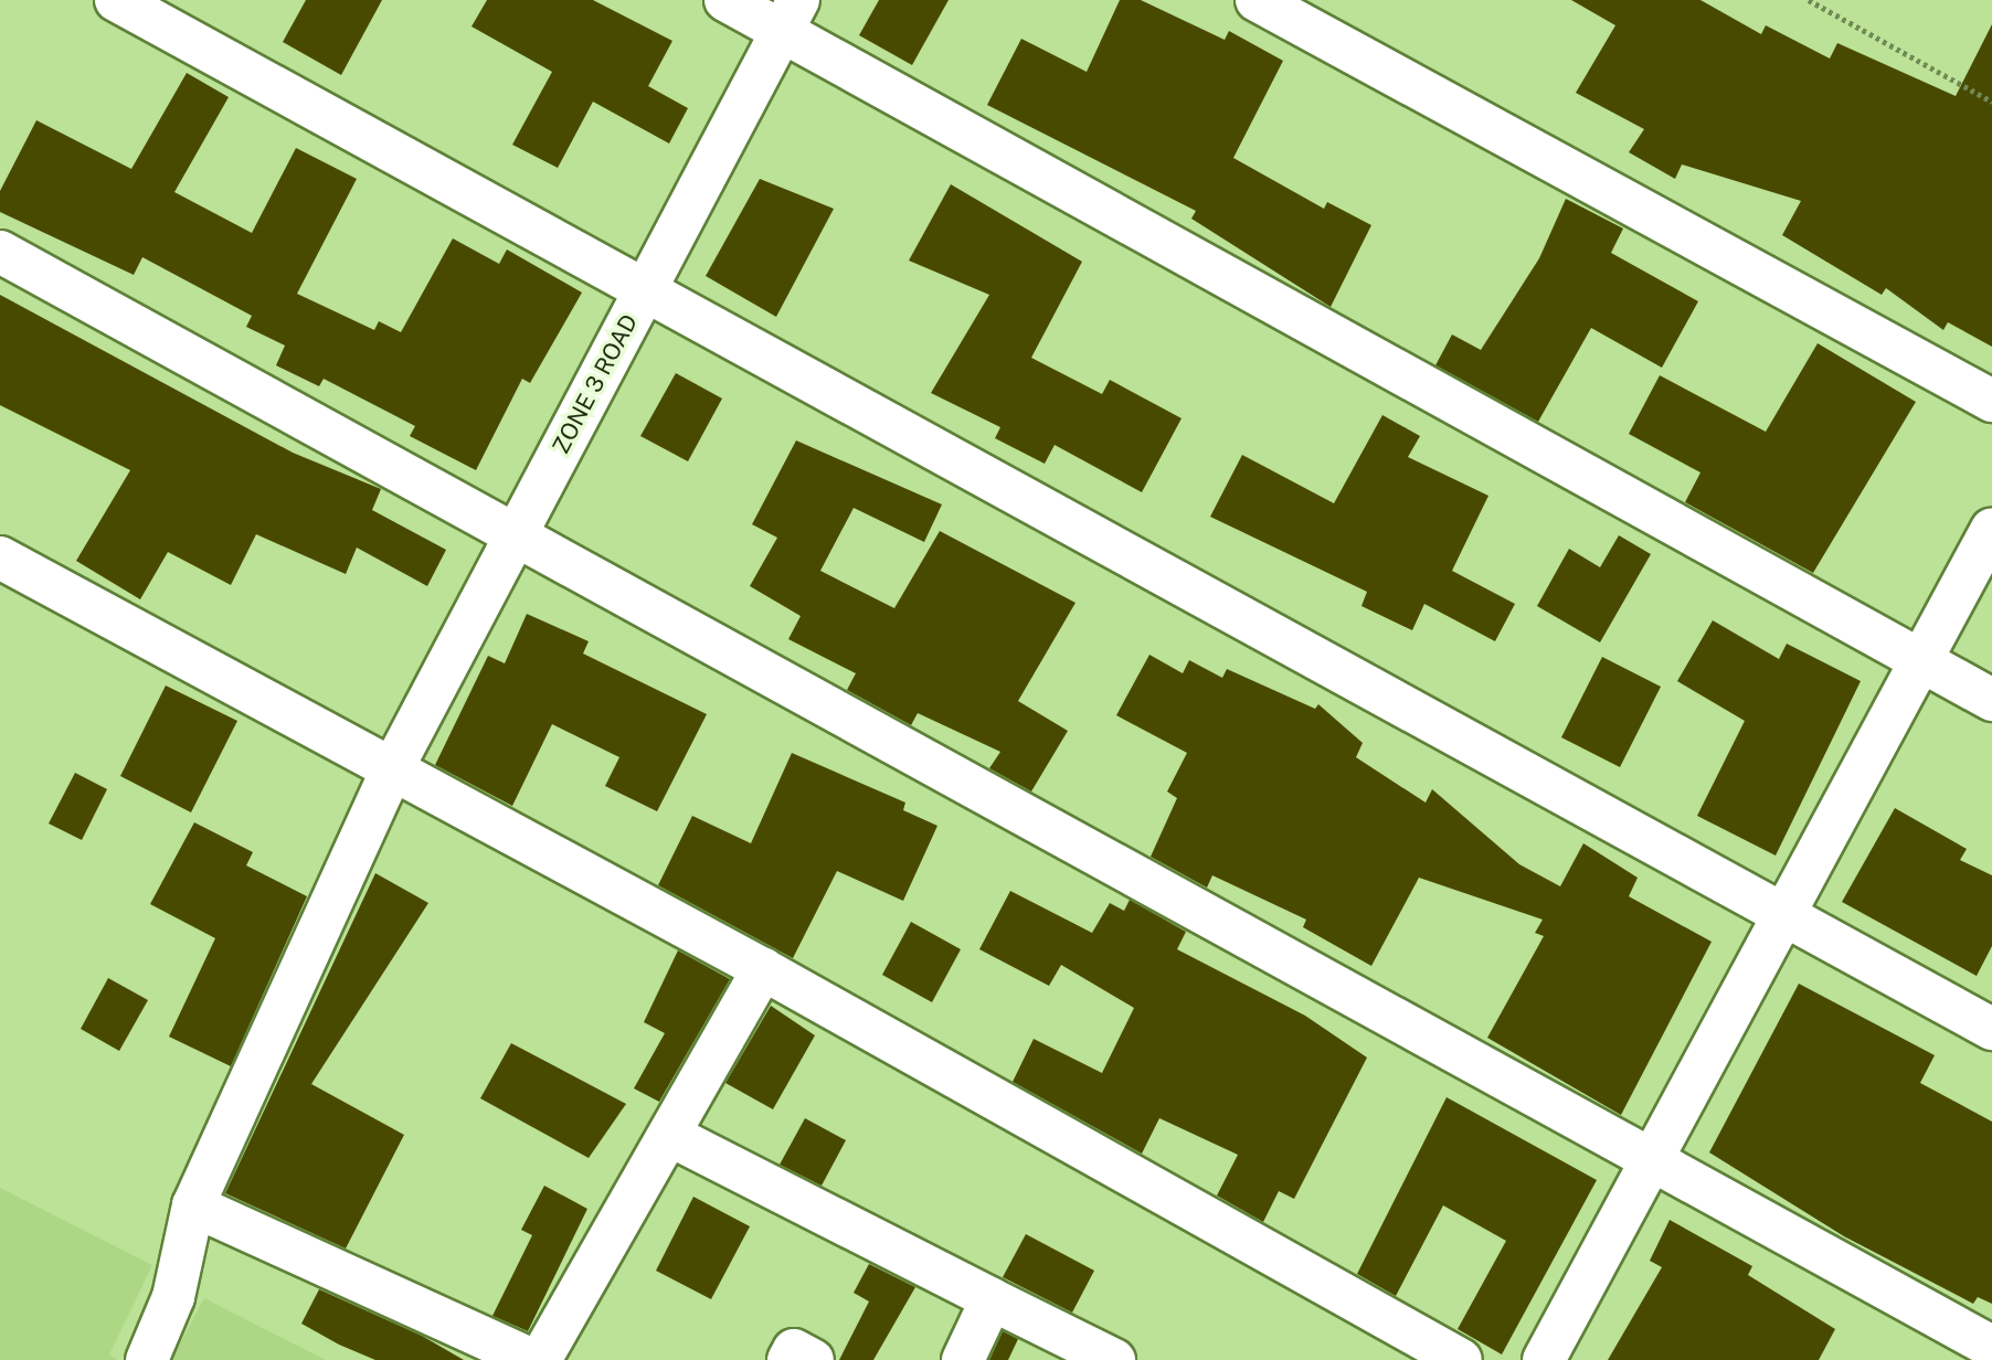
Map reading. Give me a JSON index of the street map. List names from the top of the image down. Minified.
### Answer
{"streets":{"street":["ZONE 3 ROAD"]}}
